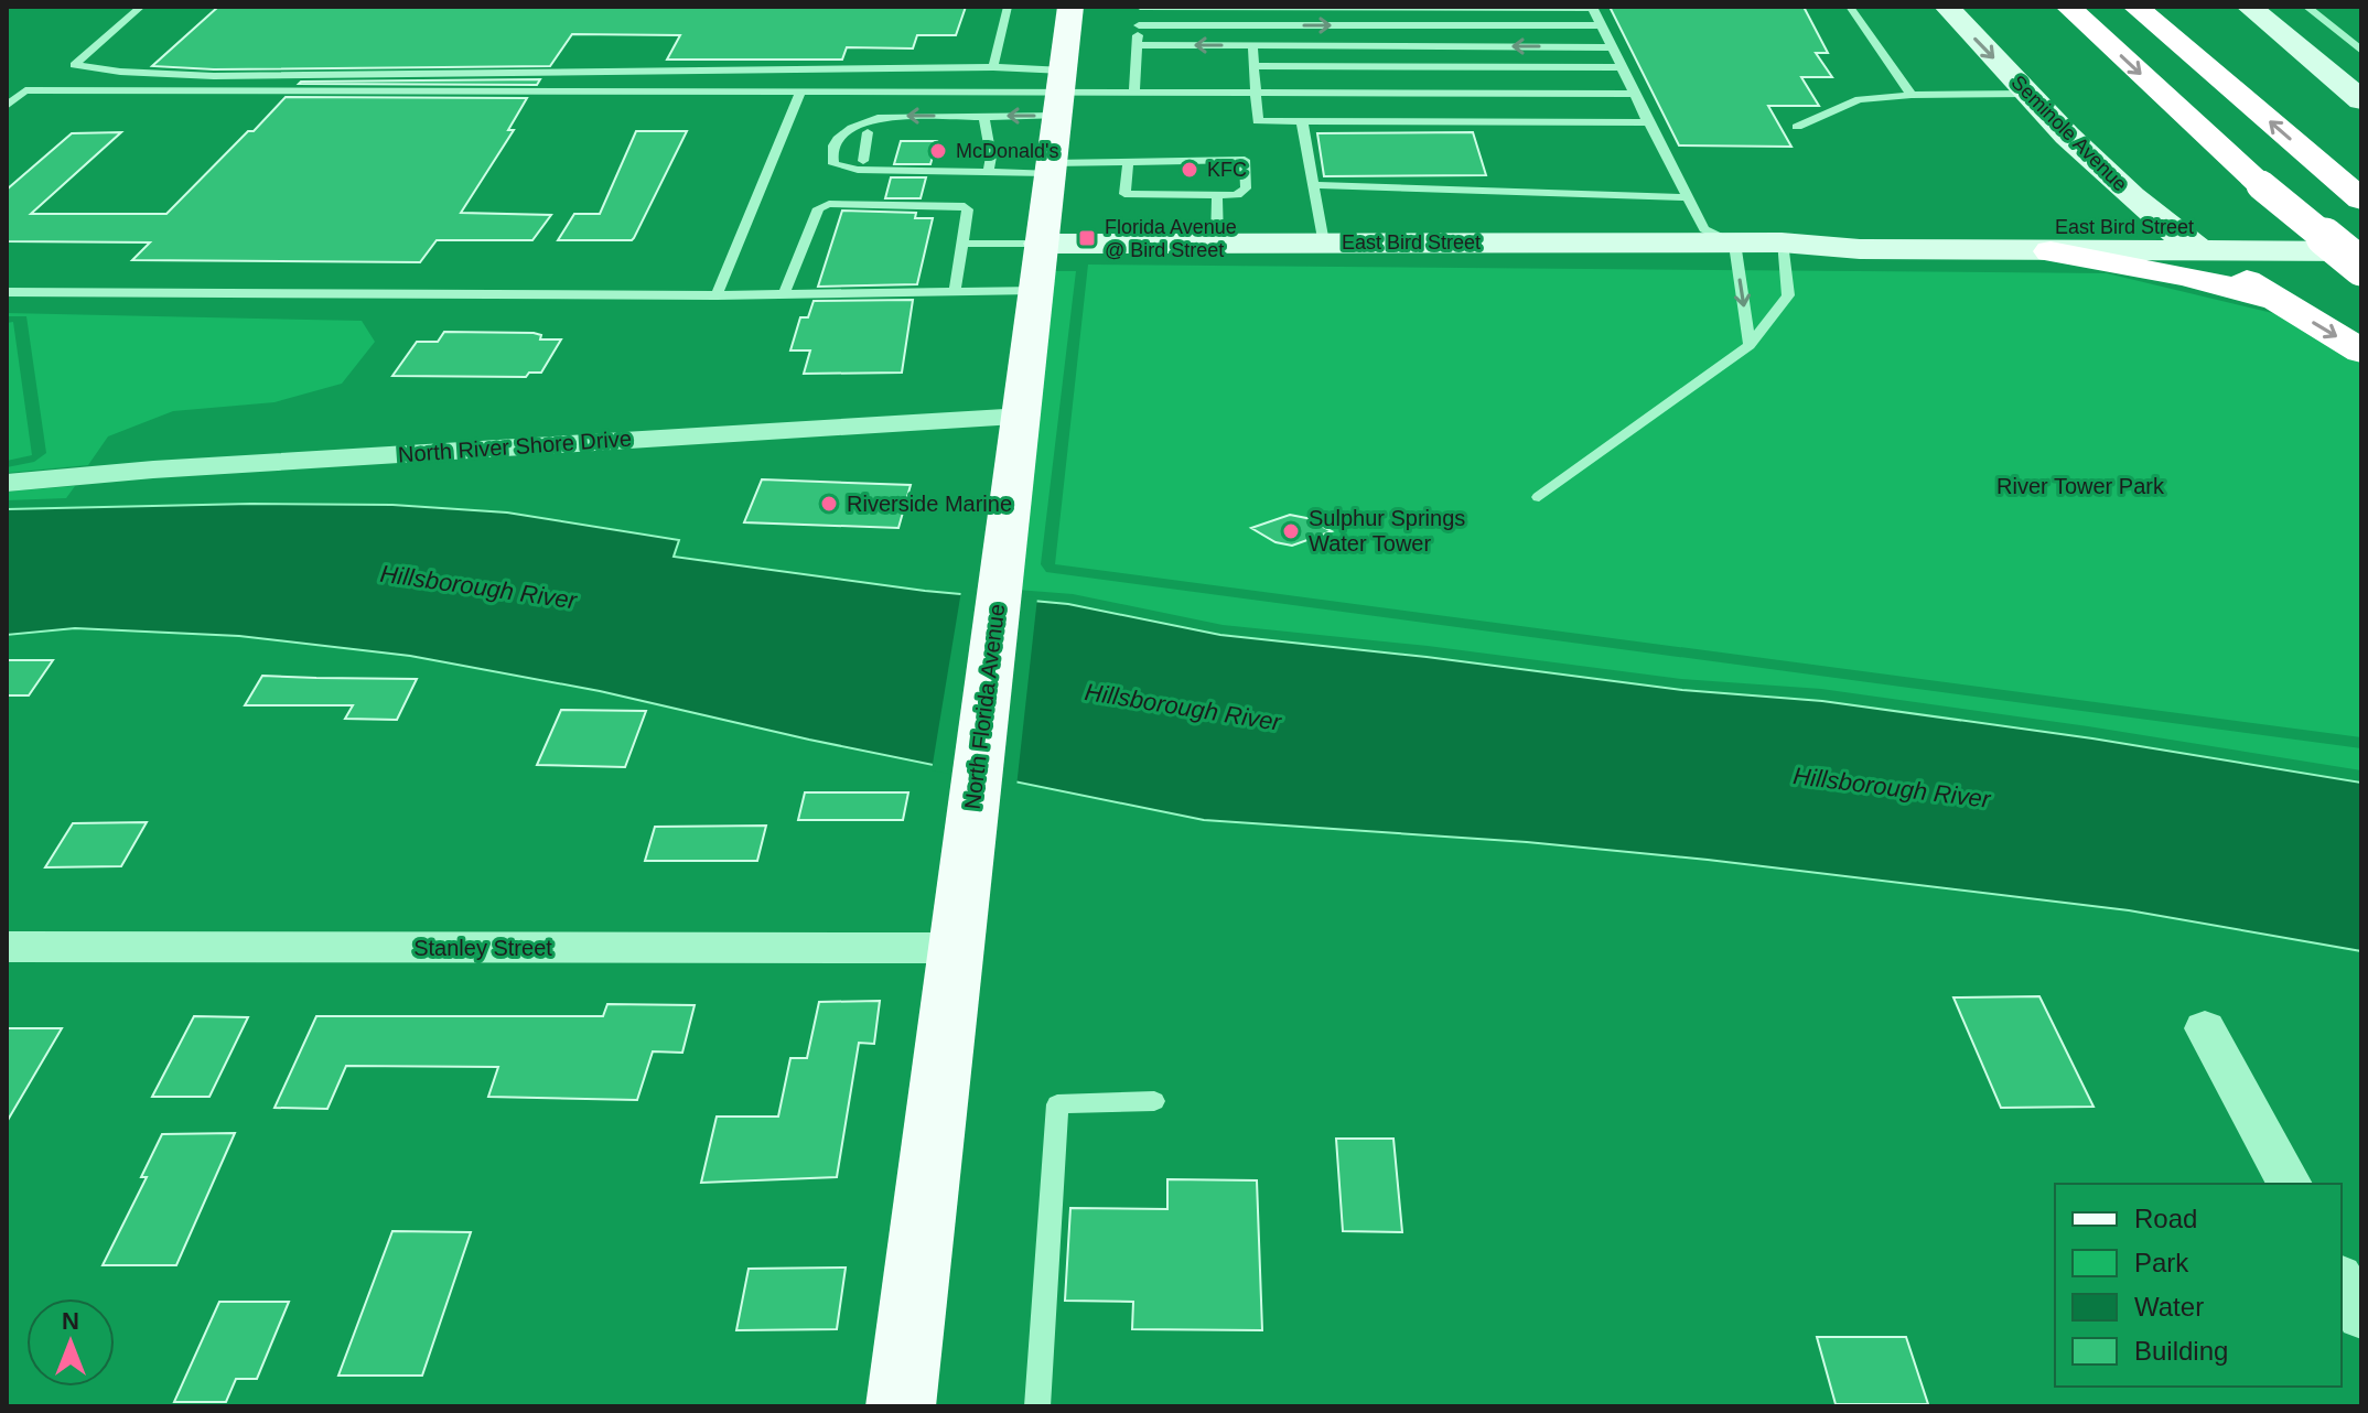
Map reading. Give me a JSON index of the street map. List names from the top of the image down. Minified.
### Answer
{"streets":{"main road":["North Florida Avenue"],"street":["Seminole Avenue","East Bird Street","North River Shore Drive","Stanley Street"]},"crossings":[["Seminole Avenue","East Bird Street"],["East Bird Street","North Florida Avenue"],["North River Shore Drive","North Florida Avenue"],["North Florida Avenue","Stanley Street"]],"water":["Hillsborough River"],"parks":["River Tower Park"],"places":{"other":["McDonald's","KFC","Riverside Marine","Sulphur Springs Water Tower"],"transit":["Florida Avenue @ Bird Street"]},"legend":["Road","Park","Water","Building"],"north":"top"}
